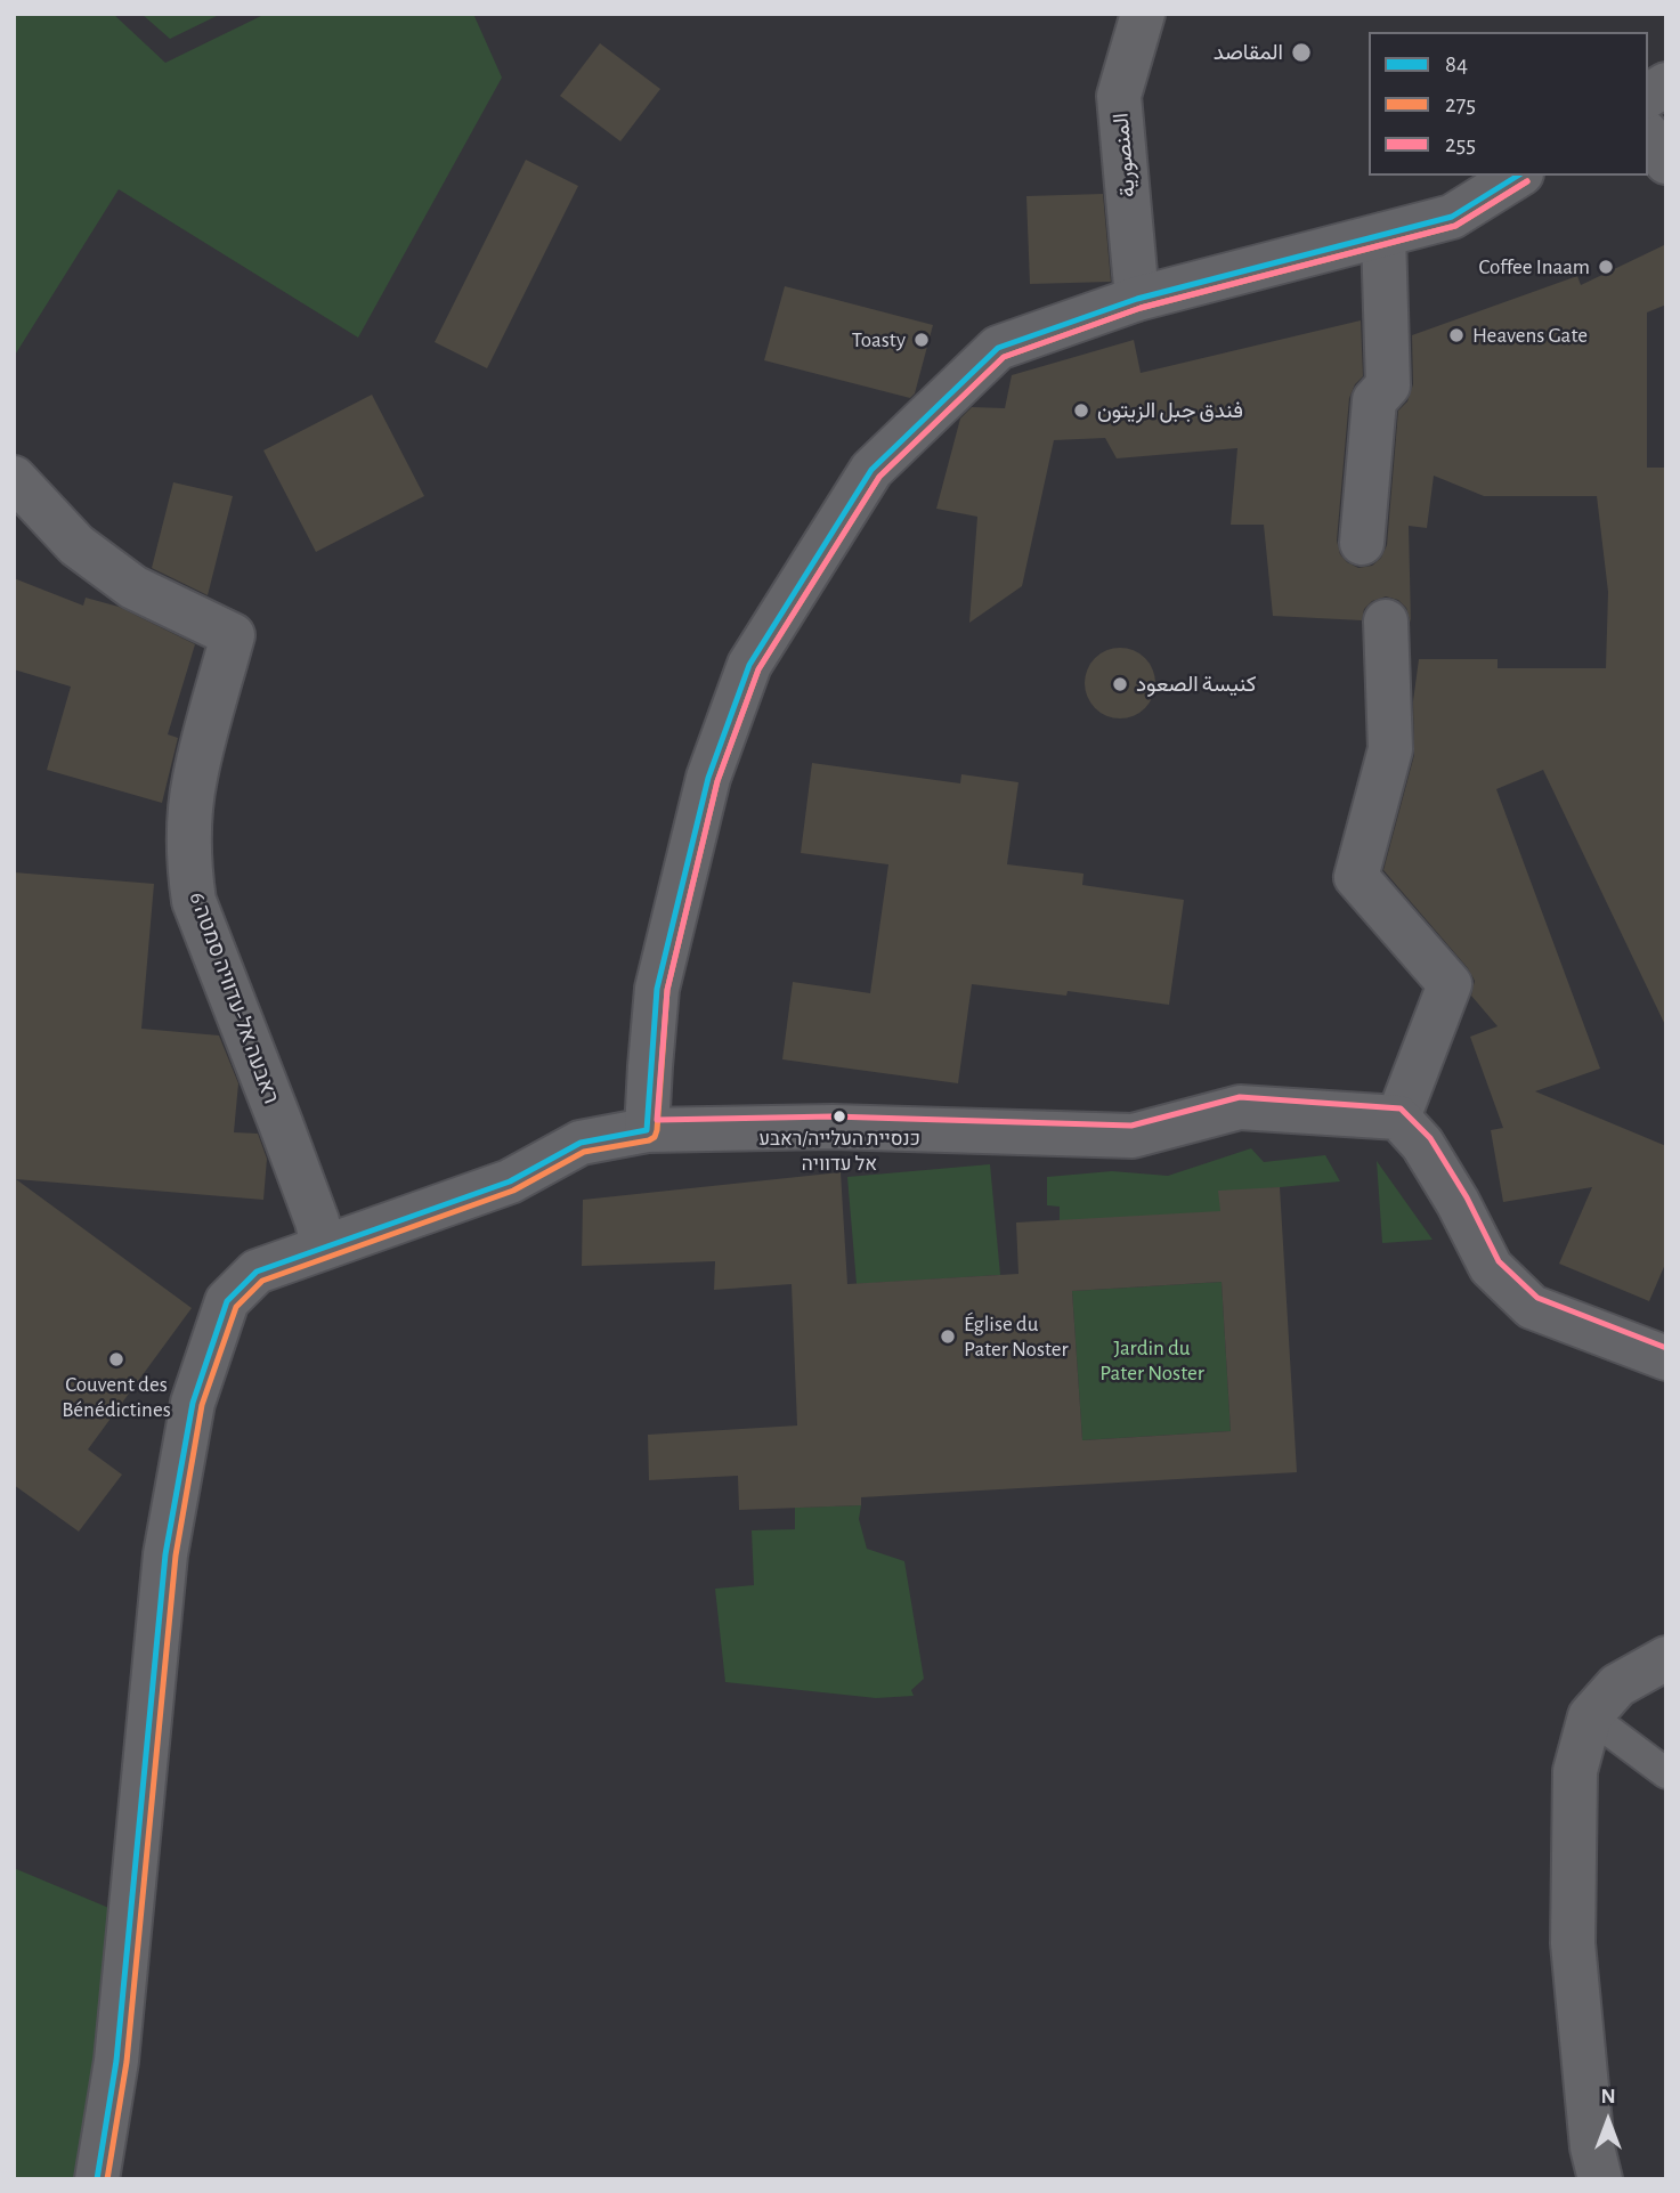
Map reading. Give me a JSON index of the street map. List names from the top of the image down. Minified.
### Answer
{"streets":{"street":["المنصورية","ראבעה אל-עדוויה סמטה 6"]},"parks":["Jardin du Pater Noster"],"places":["المقاصد","Coffee Inaam","Heavens Gate","Toasty","فندق جبل الزيتون","كنيسة الصعود","כנסיית העלייה/ראבע אל עדוויה","Église du Pater Noster","Couvent des Bénédictines"],"lines":["transit line 84","transit line 275","transit line 255"],"legend":["84","275","255"],"north":"top"}
